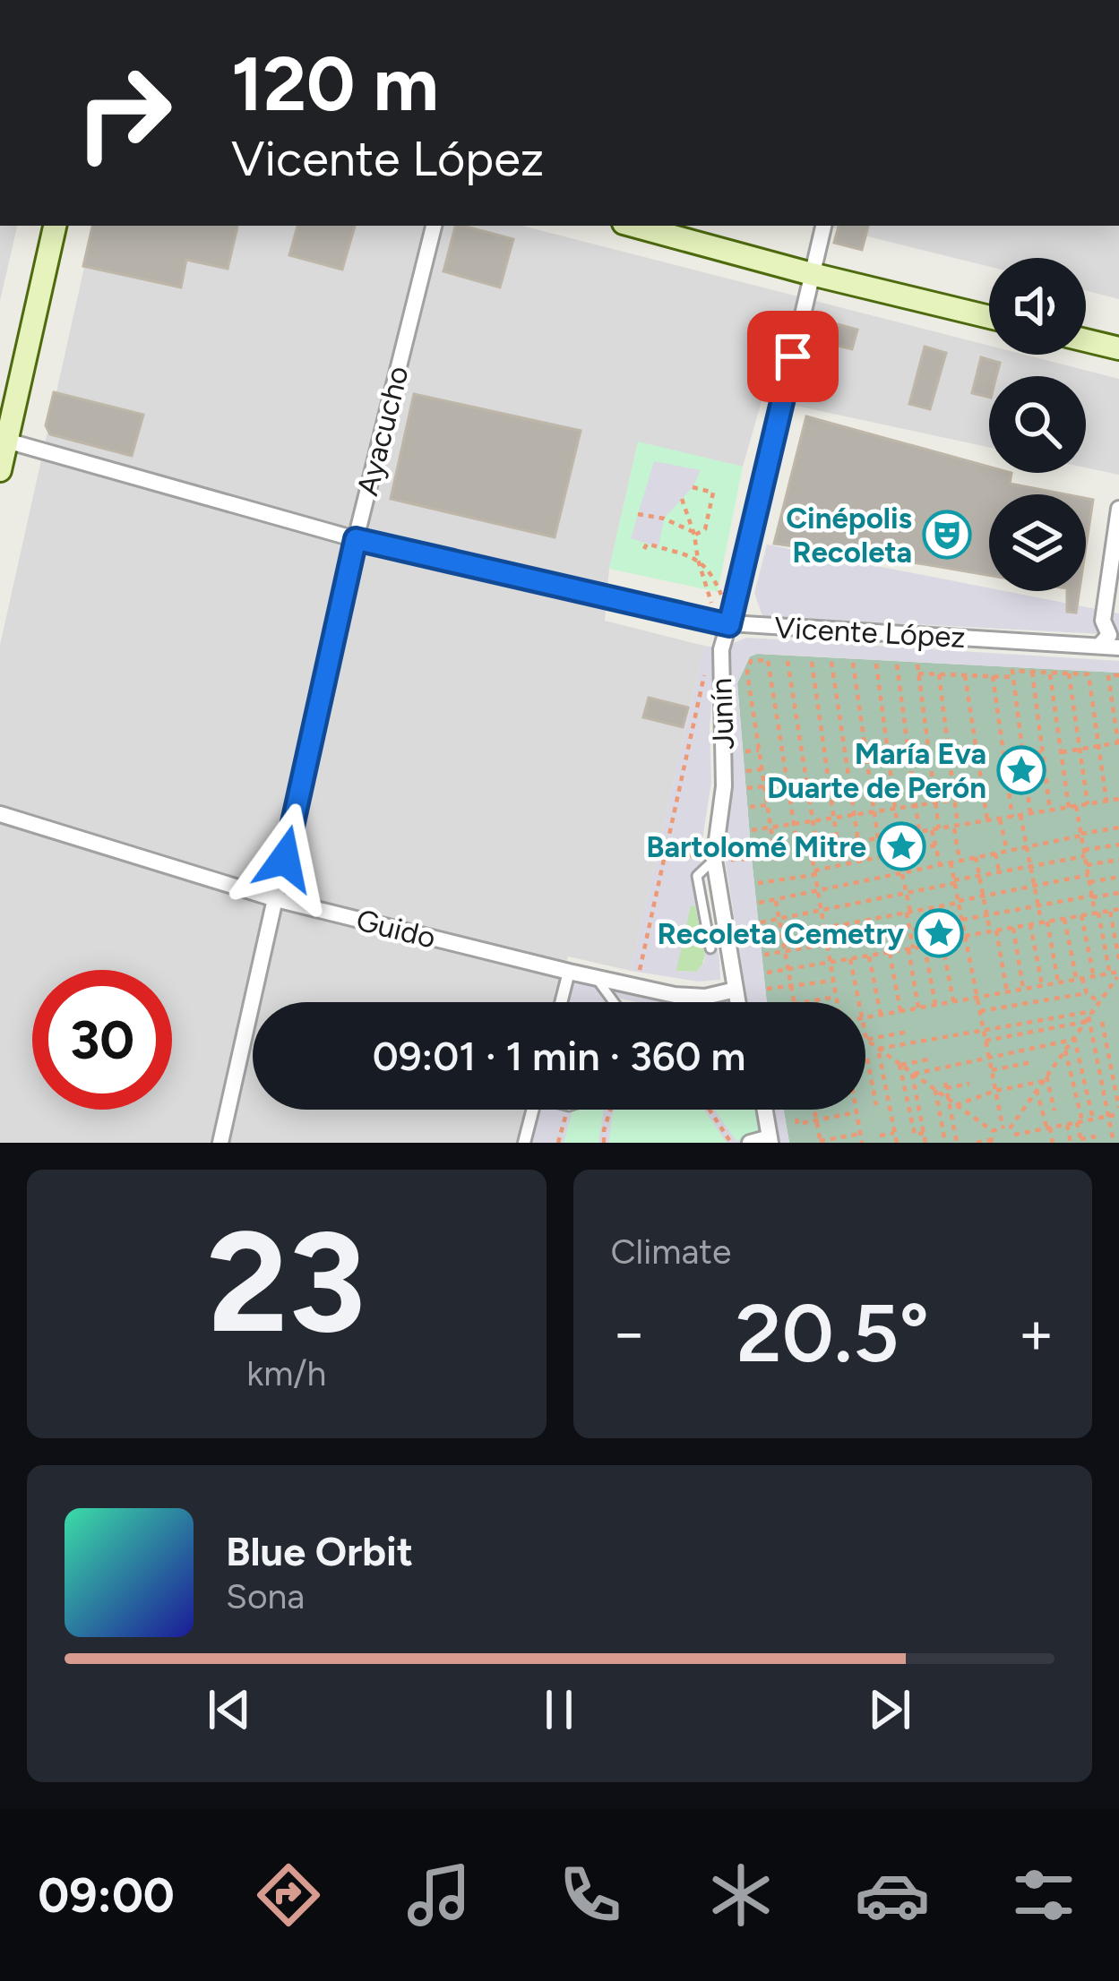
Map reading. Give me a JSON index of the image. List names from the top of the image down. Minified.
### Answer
{"streets":{"street":["Ayacucho","Vicente López","Junín","Guido"]},"crossings":[["Ayacucho","Vicente López"],["Ayacucho","Guido"],["Vicente López","Junín"],["Junín","Guido"]],"places":{"theatre":["Cinépolis Recoleta"],"place":["María Eva Duarte de Perón","Bartolomé Mitre","Recoleta Cemetry"]},"page":{"turn":["120 m","Vicente López"],"limit":"30","trip":"09:01 · 1 min · 360 m","tile":[["23","km/h"],"Climate"],"heat":["−","20.5°","+"],"song":["Blue Orbit","Sona"],"tabs":"09:00"}}
